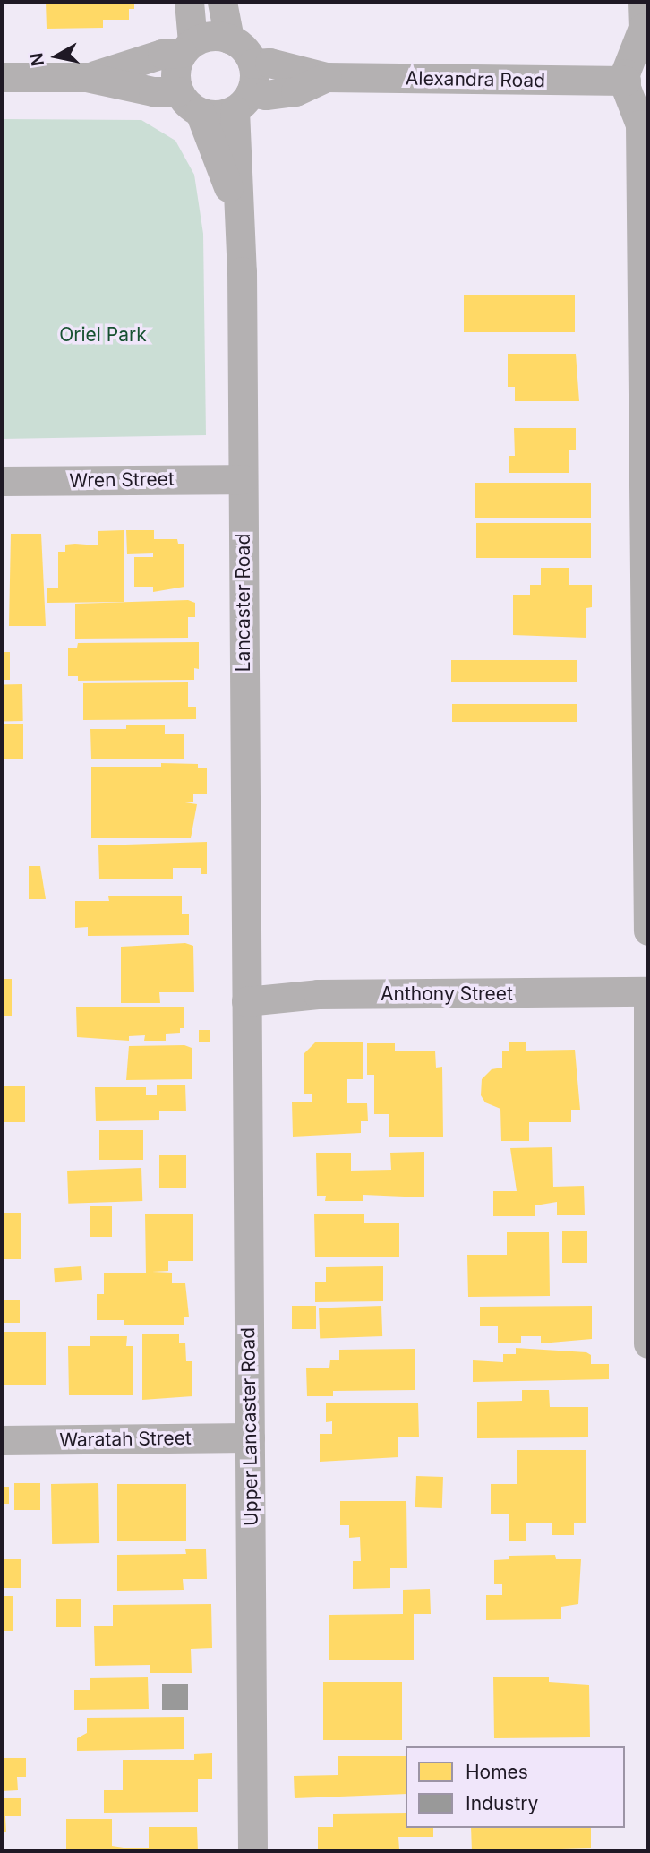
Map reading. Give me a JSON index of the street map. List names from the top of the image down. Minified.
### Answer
{"streets":{"street":["Alexandra Road","Wren Street","Lancaster Road","Anthony Street","Upper Lancaster Road","Waratah Street"]},"crossings":[["Alexandra Road","Lancaster Road"],["Wren Street","Lancaster Road"],["Lancaster Road","Anthony Street"],["Lancaster Road","Upper Lancaster Road"],["Anthony Street","Upper Lancaster Road"],["Upper Lancaster Road","Waratah Street"]],"parks":["Oriel Park"],"legend":["Homes","Industry"],"north":"left"}
